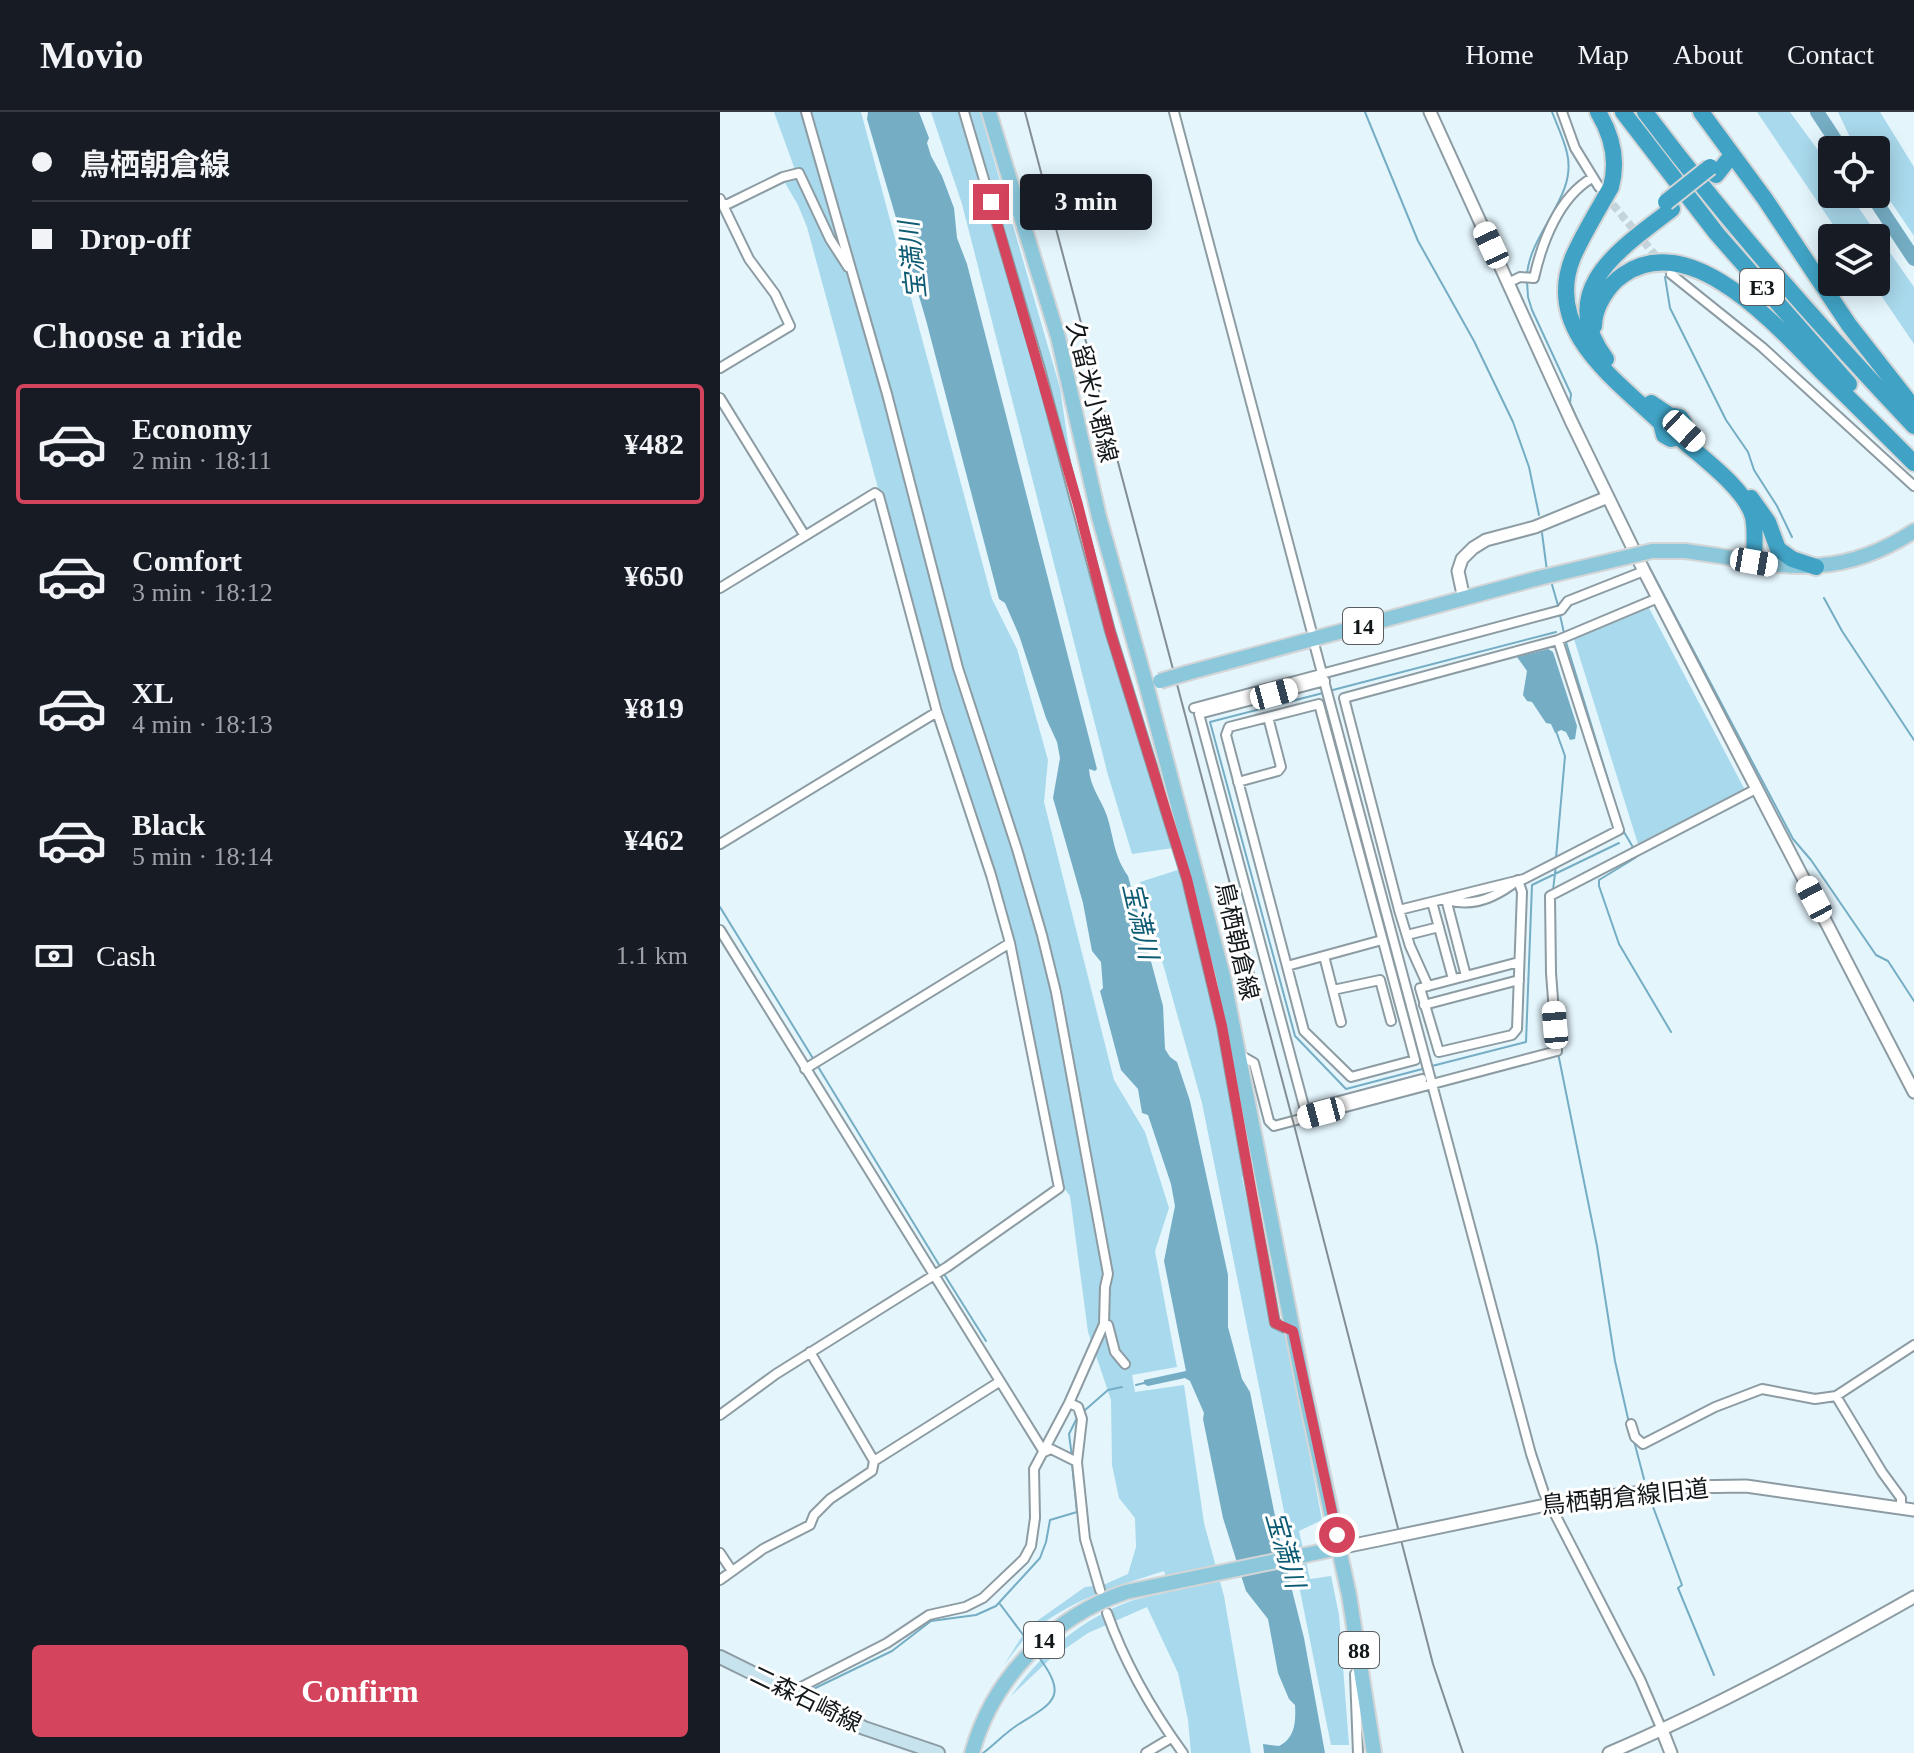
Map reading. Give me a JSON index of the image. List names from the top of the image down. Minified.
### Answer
{"streets":{"highway":["E3"],"main road":["久留米小郡線","14","鳥栖朝倉線","88","二森石崎線"],"street":["鳥栖朝倉線旧道"]},"crossings":[["久留米小郡線","14"],["久留米小郡線","鳥栖朝倉線"],["14","鳥栖朝倉線"],["14","鳥栖朝倉線旧道"],["14","88"],["鳥栖朝倉線","鳥栖朝倉線旧道"],["鳥栖朝倉線","88"],["鳥栖朝倉線旧道","88"]],"water":["宝満川"],"page":{"header":"Movio","nav":["Home","Map","About","Contact"],"banner":["鳥栖朝倉線","Drop-off"],"bubble":"3 min","heading":"Choose a ride","list":[{"name":"Economy","note":"2 min · 18:11","value":"¥482"},{"name":"Comfort","note":"3 min · 18:12","value":"¥650"},{"name":"XL","note":"4 min · 18:13","value":"¥819"},{"name":"Black","note":"5 min · 18:14","value":"¥462"}],"pay":["Cash","1.1 km"],"buttons":"Confirm"}}
